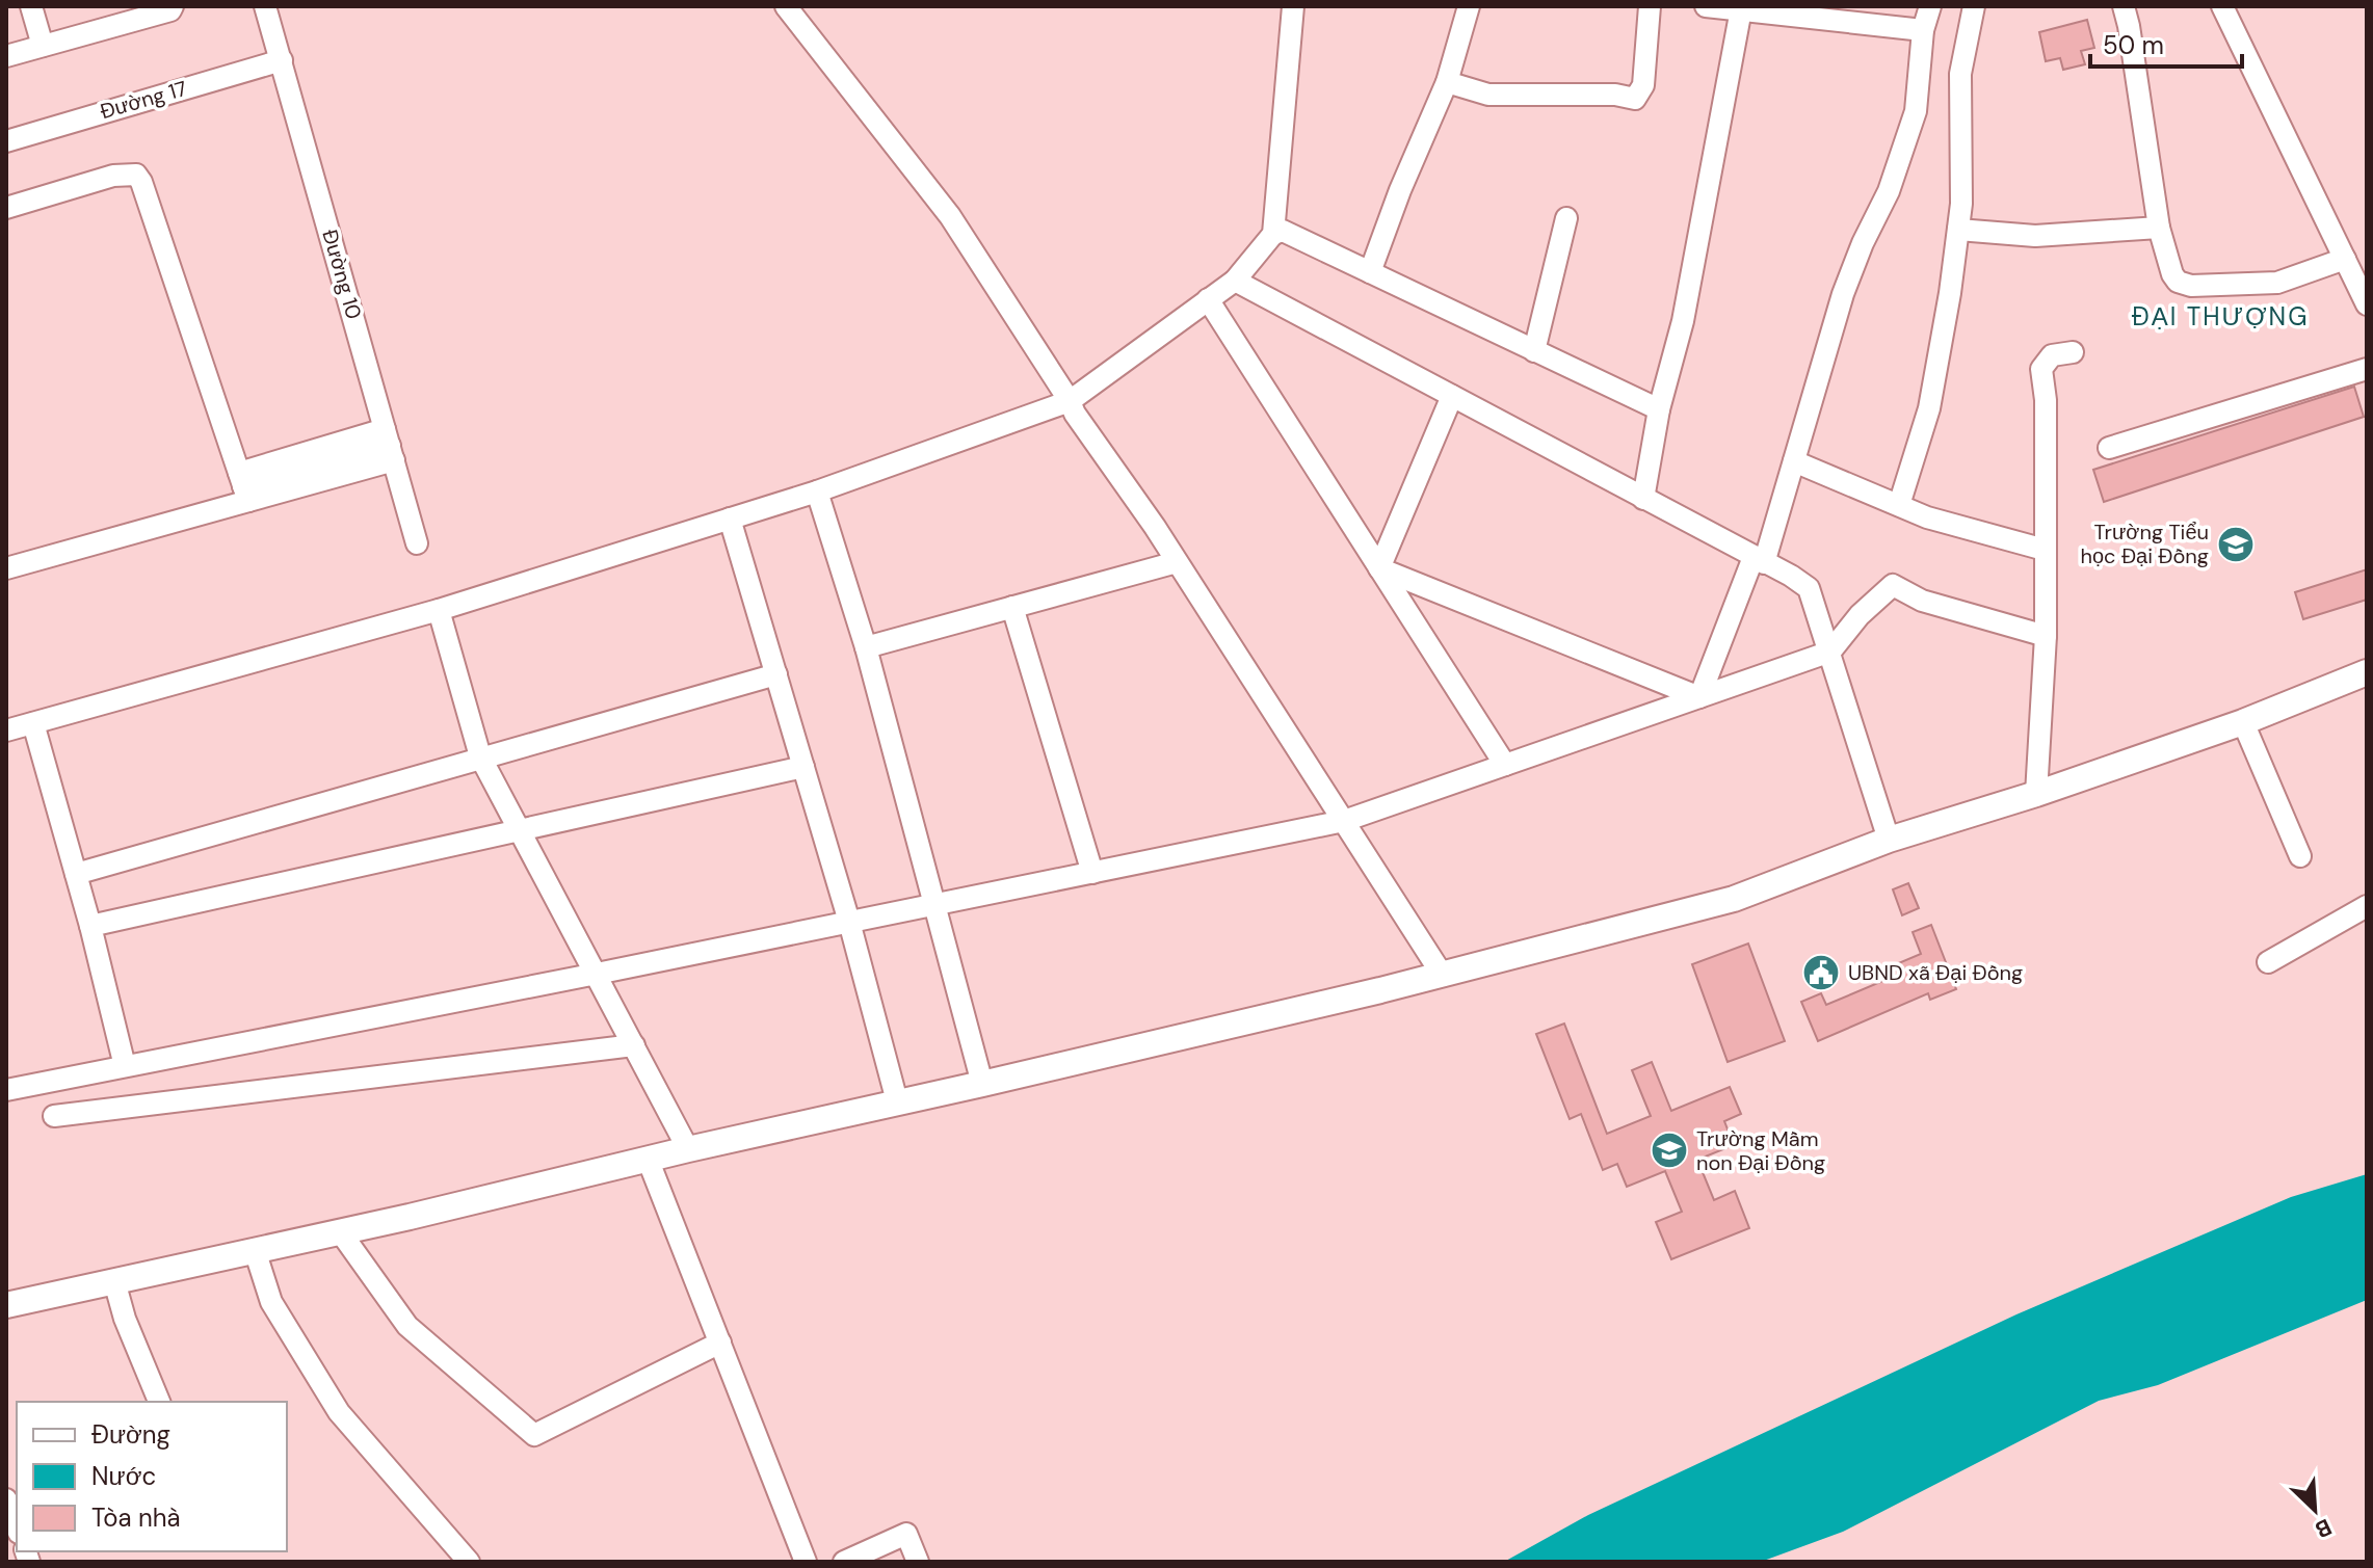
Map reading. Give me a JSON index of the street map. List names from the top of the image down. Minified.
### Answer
{"streets":{"street":["Đường 17","Đường 10"]},"crossings":[["Đường 17","Đường 10"]],"districts":["ĐẠI THƯỢNG"],"places":{"school or university":["Trường Tiểu học Đại Đồng","Trường Mầm non Đại Đồng"],"public building":["UBND xã Đại Đồng"]},"legend":["Đường","Nước","Tòa nhà"],"scale_bar":"50 m","north":"bottom right"}
